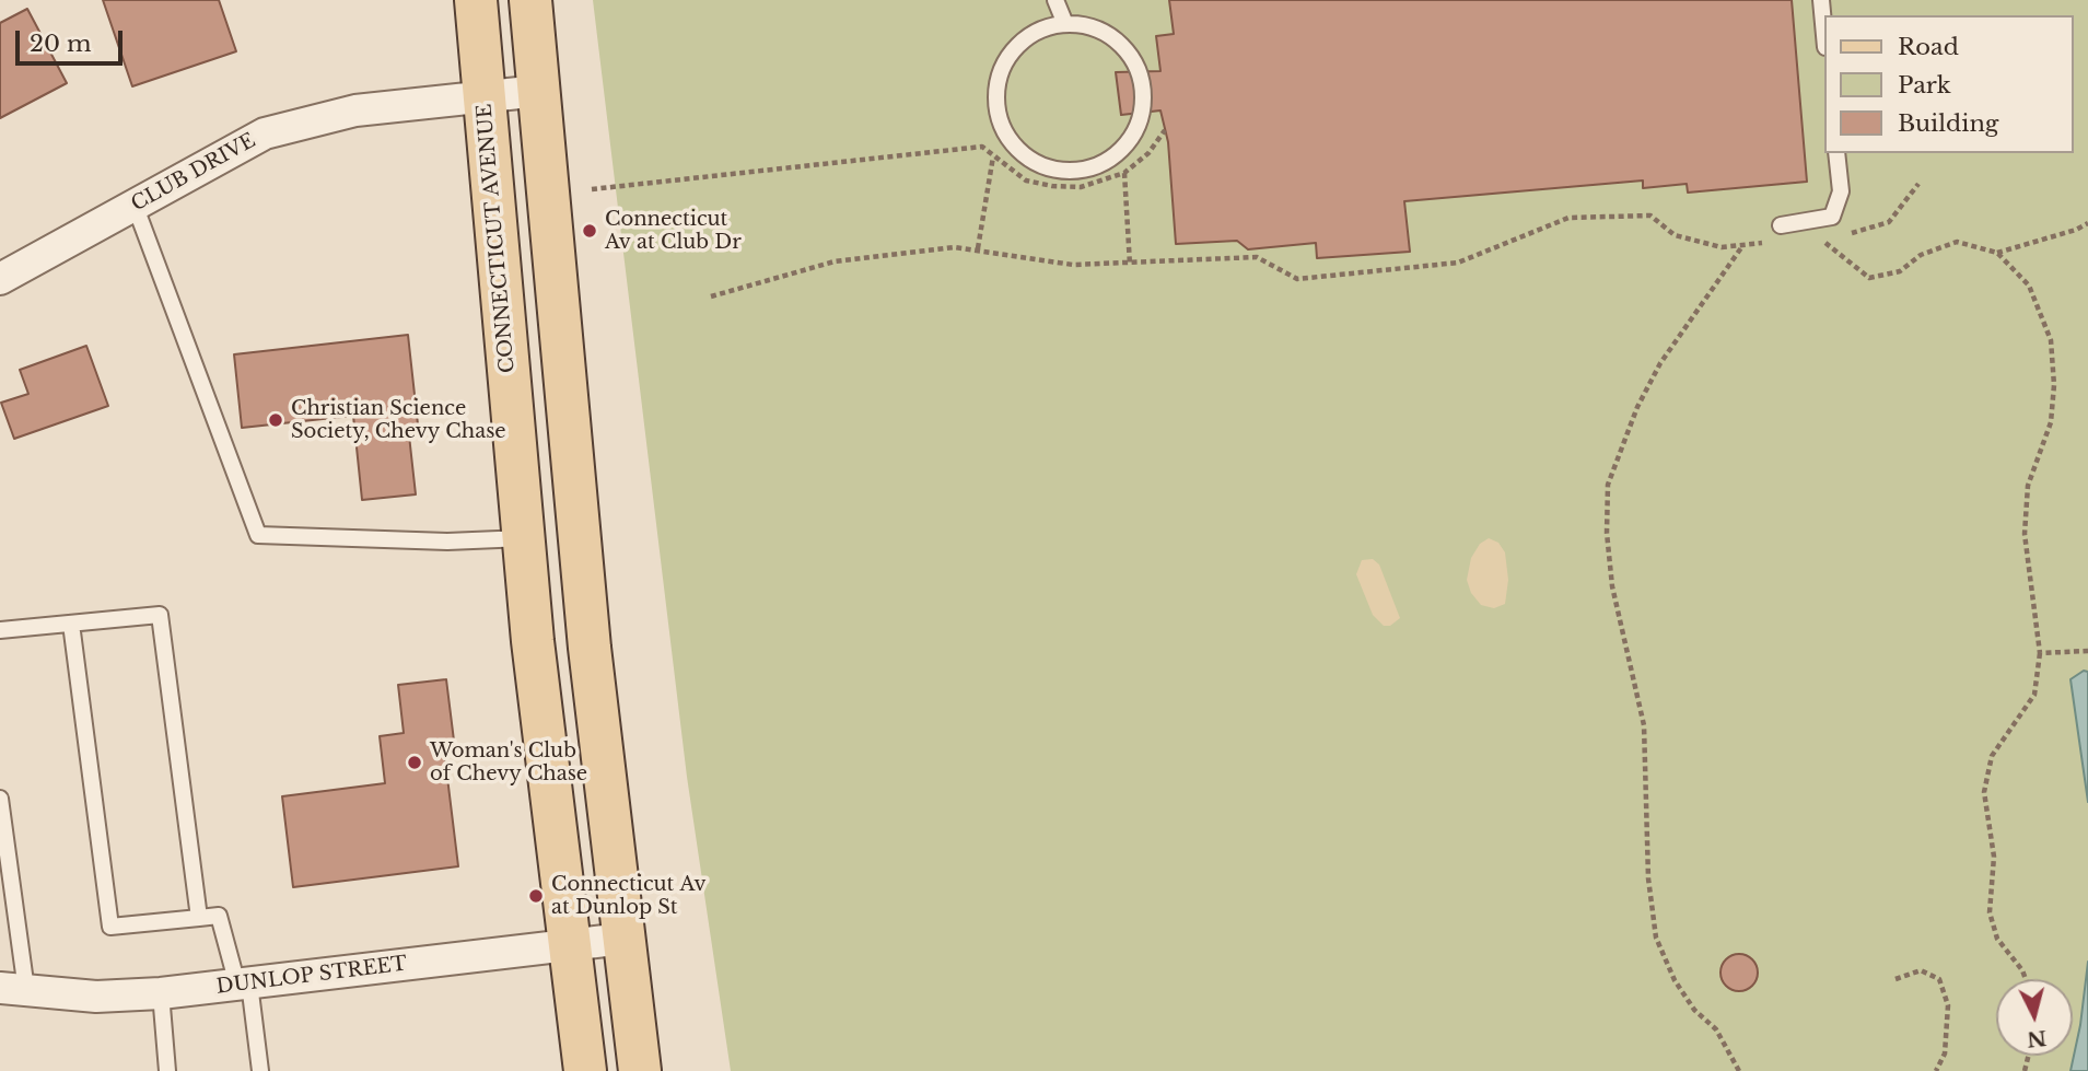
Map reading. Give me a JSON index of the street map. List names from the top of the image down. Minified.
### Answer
{"streets":{"main road":["CONNECTICUT AVENUE"],"street":["CLUB DRIVE","DUNLOP STREET"]},"crossings":[["CLUB DRIVE","CONNECTICUT AVENUE"],["CONNECTICUT AVENUE","DUNLOP STREET"]],"places":["Connecticut Av at Club Dr","Christian Science Society, Chevy Chase","Woman's Club of Chevy Chase","Connecticut Av at Dunlop St"],"legend":["Road","Park","Building"],"scale_bar":"20 m","north":"bottom"}
